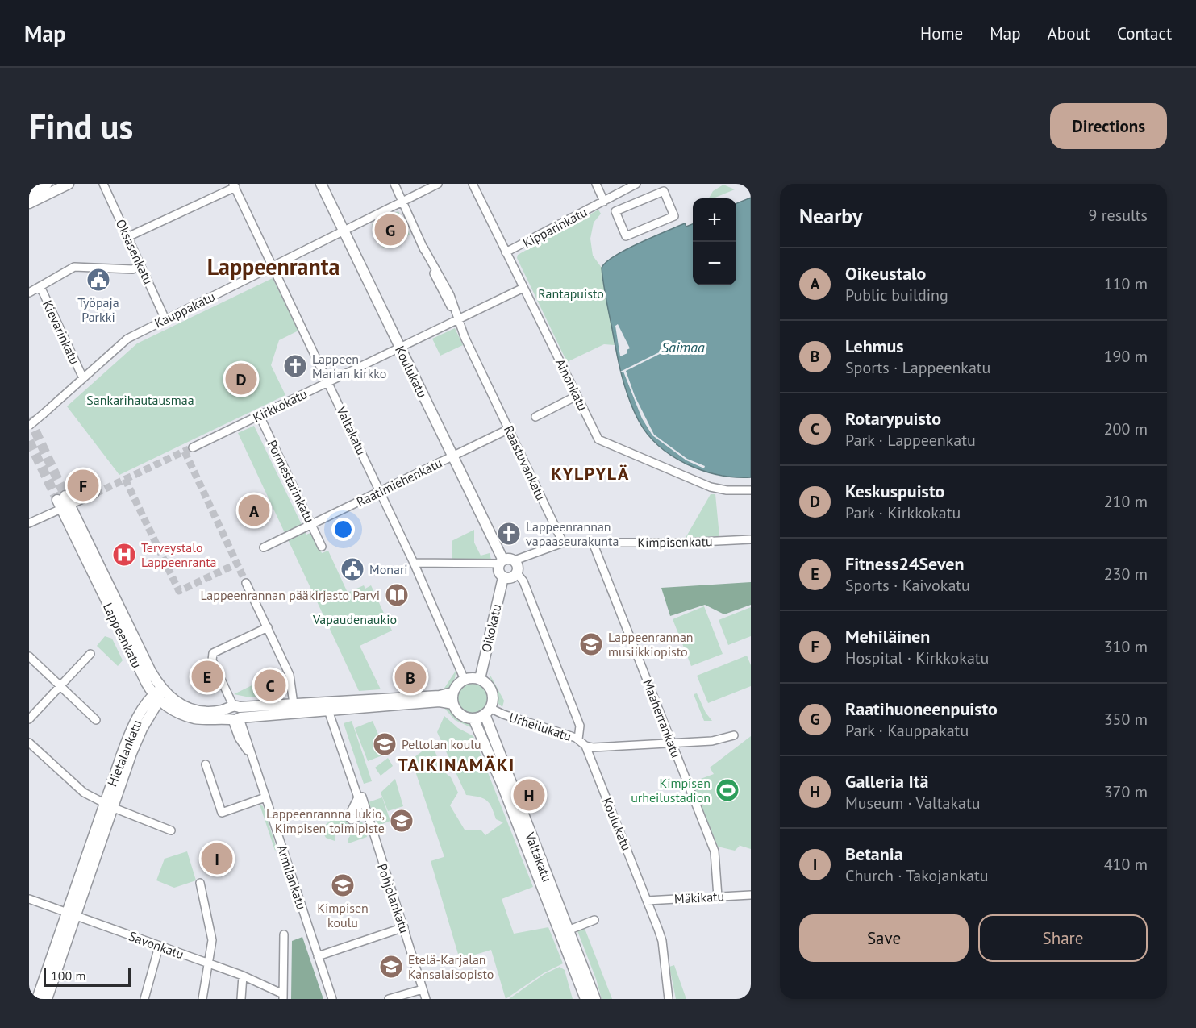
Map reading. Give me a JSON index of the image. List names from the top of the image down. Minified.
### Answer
{"streets":{"main road":["Koulukatu","Valtakatu","Oikokatu","Lappeenkatu","Hietalankatu"],"street":["Kipparinkatu","Oksasenkatu","Kauppakatu","Kievarinkatu","Ainonkatu","Kirkkokatu","Raastuvankatu","Pormestarinkatu","Raatimiehenkatu","Kimpisenkatu","Maaherrankatu","Urheilukatu","Armilankatu","Mäkikatu","Pohjolankatu","Savonkatu"]},"crossings":[["Kipparinkatu","Ainonkatu"],["Oksasenkatu","Kauppakatu"],["Kauppakatu","Kievarinkatu"],["Kauppakatu","Koulukatu"],["Kauppakatu","Valtakatu"],["Kauppakatu","Raastuvankatu"],["Koulukatu","Kirkkokatu"],["Koulukatu","Raatimiehenkatu"],["Koulukatu","Kimpisenkatu"],["Koulukatu","Oikokatu"],["Koulukatu","Urheilukatu"],["Koulukatu","Mäkikatu"],["Ainonkatu","Kirkkokatu"],["Kirkkokatu","Valtakatu"],["Kirkkokatu","Raastuvankatu"],["Kirkkokatu","Pormestarinkatu"],["Valtakatu","Raatimiehenkatu"],["Valtakatu","Oikokatu"],["Valtakatu","Lappeenkatu"],["Valtakatu","Urheilukatu"],["Raastuvankatu","Raatimiehenkatu"],["Raastuvankatu","Kimpisenkatu"],["Pormestarinkatu","Raatimiehenkatu"],["Kimpisenkatu","Oikokatu"],["Kimpisenkatu","Maaherrankatu"],["Oikokatu","Lappeenkatu"],["Oikokatu","Urheilukatu"],["Lappeenkatu","Urheilukatu"],["Lappeenkatu","Hietalankatu"],["Lappeenkatu","Armilankatu"],["Lappeenkatu","Pohjolankatu"],["Maaherrankatu","Urheilukatu"],["Maaherrankatu","Mäkikatu"],["Hietalankatu","Savonkatu"]],"districts":["Lappeenranta","KYLPYLÄ","TAIKINAMÄKI"],"water":["Saimaa"],"parks":["Rantapuisto","Sankarihautausmaa","Vapaudenaukio"],"places":{"public building":["Työpaja Parkki","Monari"],"church":["Lappeen Marian kirkko","Lappeenrannan vapaaseurakunta"],"hospital":["Terveystalo Lappeenranta"],"library":["Lappeenrannan pääkirjasto Parvi"],"school or university":["Lappeenrannan musiikkiopisto","Peltolan koulu","Lappeenrannna lukio, Kimpisen toimipiste","Kimpisen koulu","Etelä-Karjalan Kansalaisopisto"],"sports":["Kimpisen urheilustadion"]},"scale_bar":"100 m","page":{"header":"Map","nav":["Home","Map","About","Contact"],"buttons":["Directions",["Save","Share"]],"title":"Find us","heading":["Nearby","9 results"],"map_buttons":["+","−"],"pins":["G","D","F","A","E","B","C","H","I"],"list":[{"mark":"A","name":"Oikeustalo","note":"Public building","value":"110 m"},{"mark":"B","name":"Lehmus","note":"Sports · Lappeenkatu","value":"190 m"},{"mark":"C","name":"Rotarypuisto","note":"Park · Lappeenkatu","value":"200 m"},{"mark":"D","name":"Keskuspuisto","note":"Park · Kirkkokatu","value":"210 m"},{"mark":"E","name":"Fitness24Seven","note":"Sports · Kaivokatu","value":"230 m"},{"mark":"F","name":"Mehiläinen","note":"Hospital · Kirkkokatu","value":"310 m"},{"mark":"G","name":"Raatihuoneenpuisto","note":"Park · Kauppakatu","value":"350 m"},{"mark":"H","name":"Galleria Itä","note":"Museum · Valtakatu","value":"370 m"},{"mark":"I","name":"Betania","note":"Church · Takojankatu","value":"410 m"}],"scale":"100 m"}}
